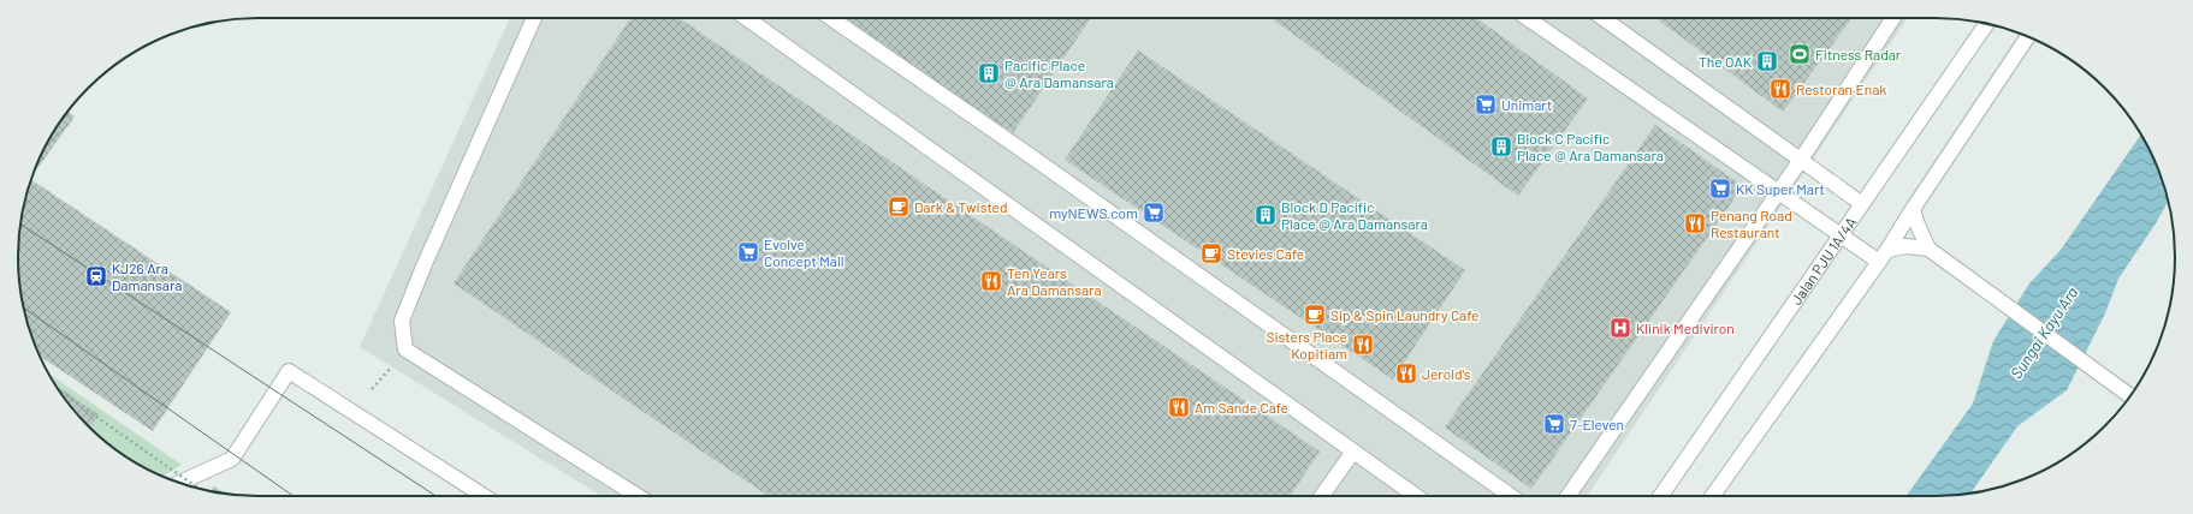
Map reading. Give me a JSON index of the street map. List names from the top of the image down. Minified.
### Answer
{"streets":{"street":["Jalan PJU 1A/4A"]},"water":["Sungai Kayu Ara"],"places":{"sports":["Fitness Radar"],"building":["The OAK","Pacific Place @ Ara Damansara","Block C Pacific Place @ Ara Damansara","Block D Pacific Place @ Ara Damansara"],"restaurant":["Restoran Enak","Penang Road Restaurant","Ten Years Ara Damansara","Sisters Place Kopitiam","Jerold's","Am Sande Cafe"],"supermarket":["Unimart","KK Super Mart","myNEWS.com","Evolve Concept Mall","7-Eleven"],"cafe":["Dark & Twisted","Stevies Cafe","Sip & Spin Laundry Cafe"],"station":["KJ26 Ara Damansara"],"hospital":["Klinik Mediviron"]}}
